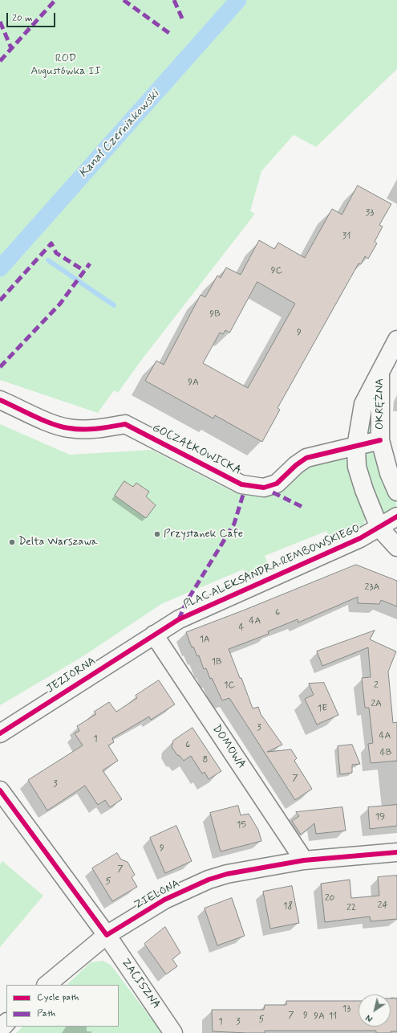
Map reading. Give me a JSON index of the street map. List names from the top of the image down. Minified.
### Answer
{"streets":{"street":["OKRĘŻNA","GOCZAŁKOWICKA","PLAC ALEKSANDRA REMBOWSKIEGO","JEZIORNA","DOMOWA","ZIELONA","ZACISZNA"]},"crossings":[["OKRĘŻNA","GOCZAŁKOWICKA"],["OKRĘŻNA","PLAC ALEKSANDRA REMBOWSKIEGO"],["PLAC ALEKSANDRA REMBOWSKIEGO","JEZIORNA"],["PLAC ALEKSANDRA REMBOWSKIEGO","DOMOWA"],["JEZIORNA","DOMOWA"],["DOMOWA","ZIELONA"],["ZIELONA","ZACISZNA"]],"water":["Kanał Czerniakowski"],"parks":["ROD Augustówka II"],"places":["Przystanek Cafe","Delta Warszawa"],"house_numbers":["33","31","9C","9B","9","9A","23A","6","4A","4","1A","1B","1C","2","2A","1E","3","4A","1","6","4B","8","7","3","19","15","9","7","5","20","24","18","22","13","7","9","9A","11","5","1","3"],"legend":["Cycle path","Path"],"scale_bar":"20 m","north":"bottom left"}
